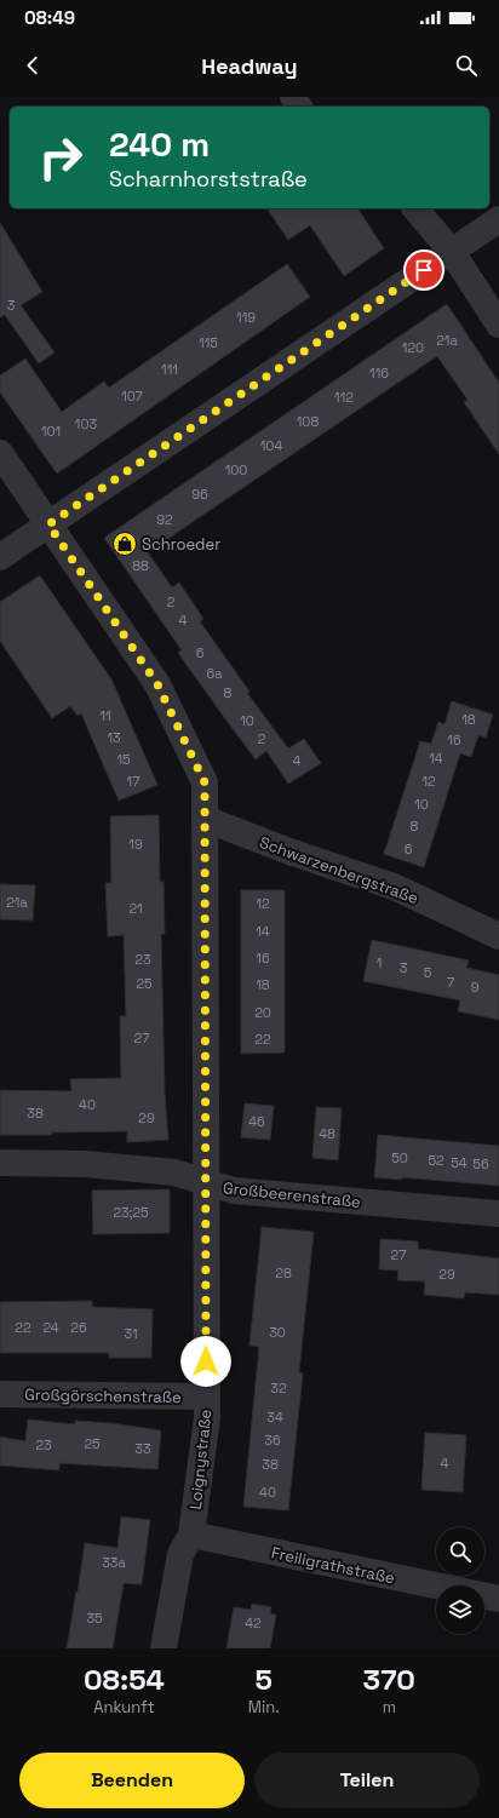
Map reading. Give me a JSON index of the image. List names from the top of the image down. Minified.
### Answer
{"streets":{"street":["Schwarzenbergstraße","Großbeerenstraße","Großgörschenstraße","Loignystraße","Freiligrathstraße"]},"crossings":[["Schwarzenbergstraße","Loignystraße"],["Großbeerenstraße","Loignystraße"],["Großgörschenstraße","Loignystraße"],["Loignystraße","Freiligrathstraße"]],"places":{"shop":["Schroeder"]},"house_numbers":["3","119","21a","115","120","111","116","107","112","108","103","101","104","100","96","92","88","2","4","6","6a","8","11","18","10","13","2","16","14","15","4","17","12","10","8","19","6","21a","12","21","14","16","23","1","3","5","7","25","18","9","20","27","22","40","38","29","46","48","50","52","54","56","23;25","27","28","29","22","24","26","30","31","32","34","36","25","23","33","4","38","40","33a","35","42"],"page":{"status":"08:49","header":"Headway","turn":["240 m","Scharnhorststraße"],"eta":["08:54","Ankunft","5","Min.","370","m"],"buttons":["Beenden","Teilen"]}}
